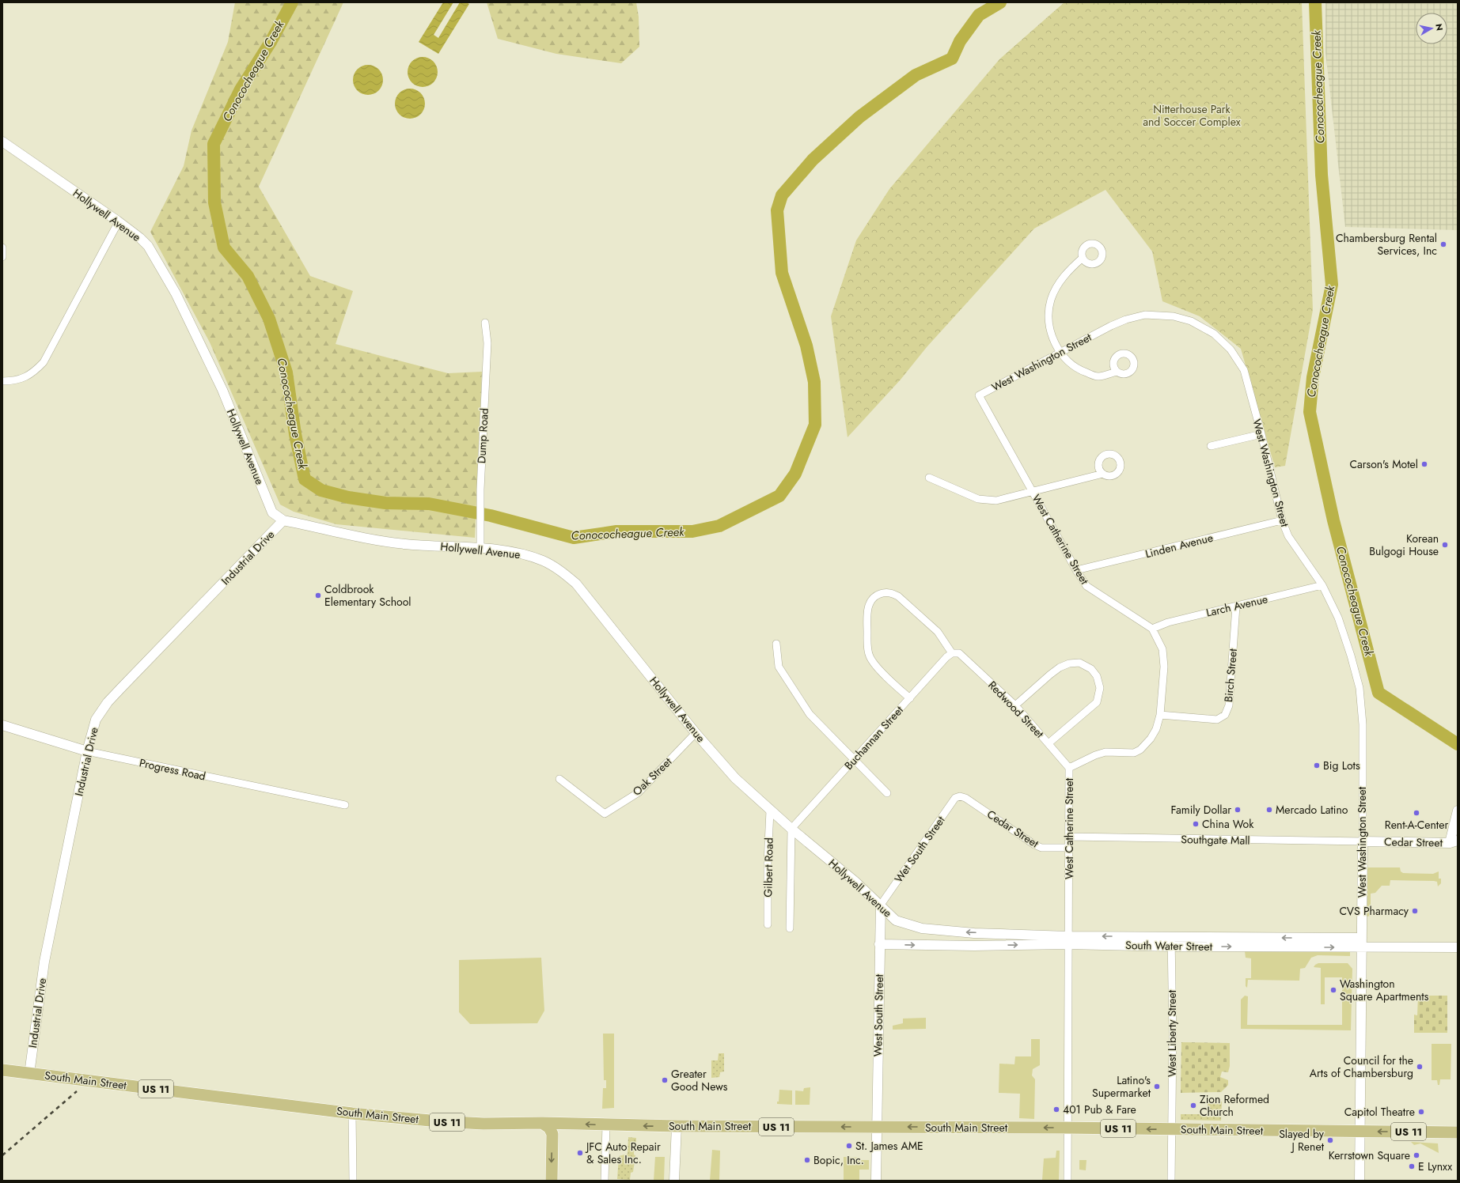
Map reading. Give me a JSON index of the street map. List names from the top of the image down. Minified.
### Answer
{"streets":{"main road":["South Main Street","US 11"],"street":["Hollywell Avenue","West Washington Street","Dump Road","West Catherine Street","Linden Avenue","Industrial Drive","Larch Avenue","Birch Street","Redwood Street","Buchannan Street","Progress Road","Oak Street","Cedar Street","Southgate Mall","Wet South Street","Gilbert Road","South Water Street","West South Street","West Liberty Street"]},"crossings":[["Hollywell Avenue","Dump Road"],["Hollywell Avenue","West Catherine Street"],["Hollywell Avenue","Industrial Drive"],["Hollywell Avenue","Buchannan Street"],["Hollywell Avenue","Oak Street"],["Hollywell Avenue","Wet South Street"],["Hollywell Avenue","Gilbert Road"],["Hollywell Avenue","South Water Street"],["Hollywell Avenue","West South Street"],["West Washington Street","West Catherine Street"],["West Washington Street","Linden Avenue"],["West Washington Street","Larch Avenue"],["West Washington Street","Cedar Street"],["West Washington Street","Southgate Mall"],["West Washington Street","South Water Street"],["West Washington Street","South Main Street"],["West Catherine Street","Linden Avenue"],["West Catherine Street","Larch Avenue"],["West Catherine Street","Birch Street"],["West Catherine Street","Redwood Street"],["West Catherine Street","Cedar Street"],["West Catherine Street","Southgate Mall"],["West Catherine Street","South Water Street"],["West Catherine Street","South Main Street"],["Industrial Drive","Progress Road"],["Industrial Drive","South Main Street"],["Larch Avenue","Birch Street"],["Redwood Street","Buchannan Street"],["Cedar Street","Southgate Mall"],["Cedar Street","Wet South Street"],["Wet South Street","West South Street"],["South Water Street","West South Street"],["South Water Street","West Liberty Street"],["West South Street","South Main Street"],["West Liberty Street","South Main Street"]],"one_way":["South Main Street"],"water":["Conococheague Creek"],"parks":["Nitterhouse Park and Soccer Complex"],"places":["Chambersburg Rental Services, Inc","Carson's Motel","Korean Bulgogi House","Coldbrook Elementary School","Big Lots","Family Dollar","Mercado Latino","Rent-A-Center","China Wok","CVS Pharmacy","Washington Square Apartments","Council for the Arts of Chambersburg","Greater Good News","Latino's Supermarket","Zion Reformed Church","401 Pub & Fare","Capitol Theatre","Slayed by J Renet","St. James AME","JFC Auto Repair & Sales Inc.","Kerrstown Square","Bopic, Inc.","E Lynxx"],"north":"right"}
